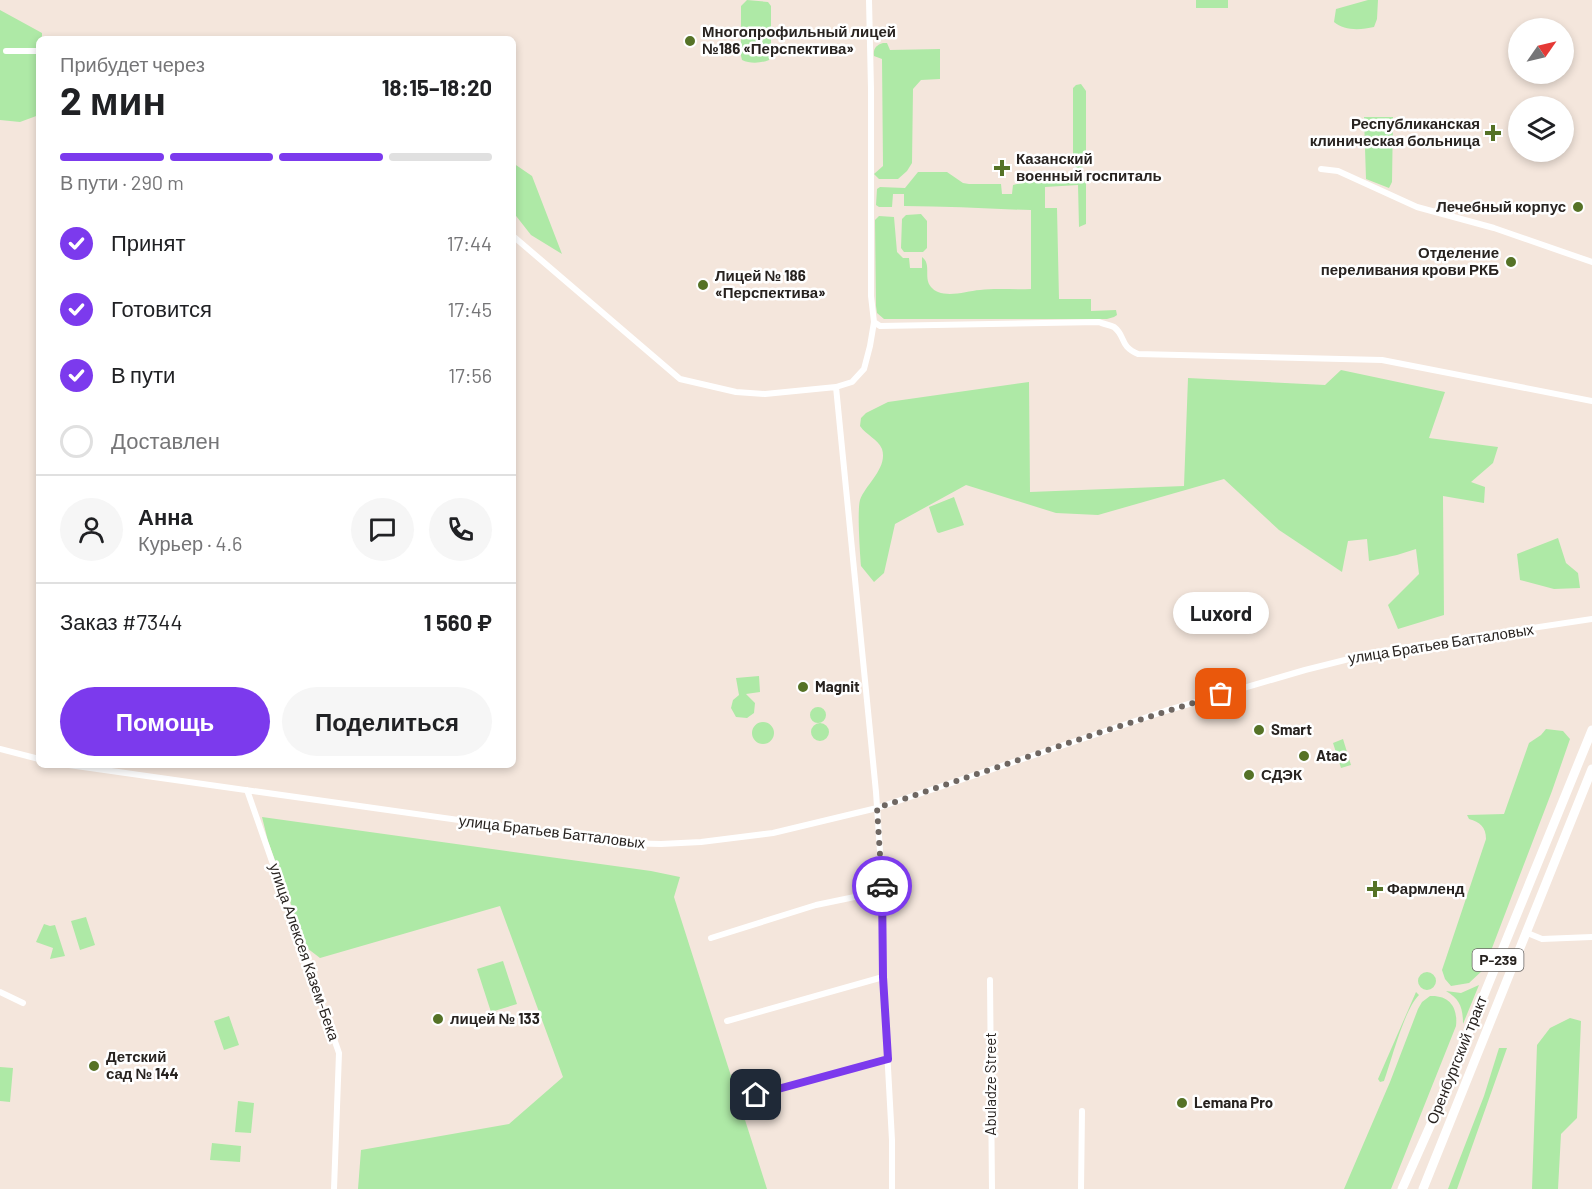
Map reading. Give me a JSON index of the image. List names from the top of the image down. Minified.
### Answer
{"streets":{"main road":["Р-239","Оренбургский тракт"],"street":["улица Братьев Батталовых","улица Алексея Казем-Бека","Abuladze Street"]},"crossings":[["улица Братьев Батталовых","улица Алексея Казем-Бека"]],"places":{"other":["Многопрофильный лицей №186 «Перспектива»","Лечебный корпус","Отделение переливания крови РКБ","Лицей № 186 «Перспектива»","Magnit","Luxord","Smart","Atac","СДЭК","лицей № 133","Детский сад № 144","Lemana Pro"],"health":["Республиканская клиническая больница","Казанский военный госпиталь","Фармленд"]},"north":"top right","page":{"heading":["2 мин","Прибудет через","18:15–18:20"],"panel":["Анна","Курьер · 4.6","Заказ #7344","1 560 ₽"],"bar":"В пути · 290 m","list":[["Принят","17:44"],["Готовится","17:45"],["В пути","17:56"],"Доставлен"],"bubble":"Luxord","buttons":["Помощь","Поделиться"]}}
